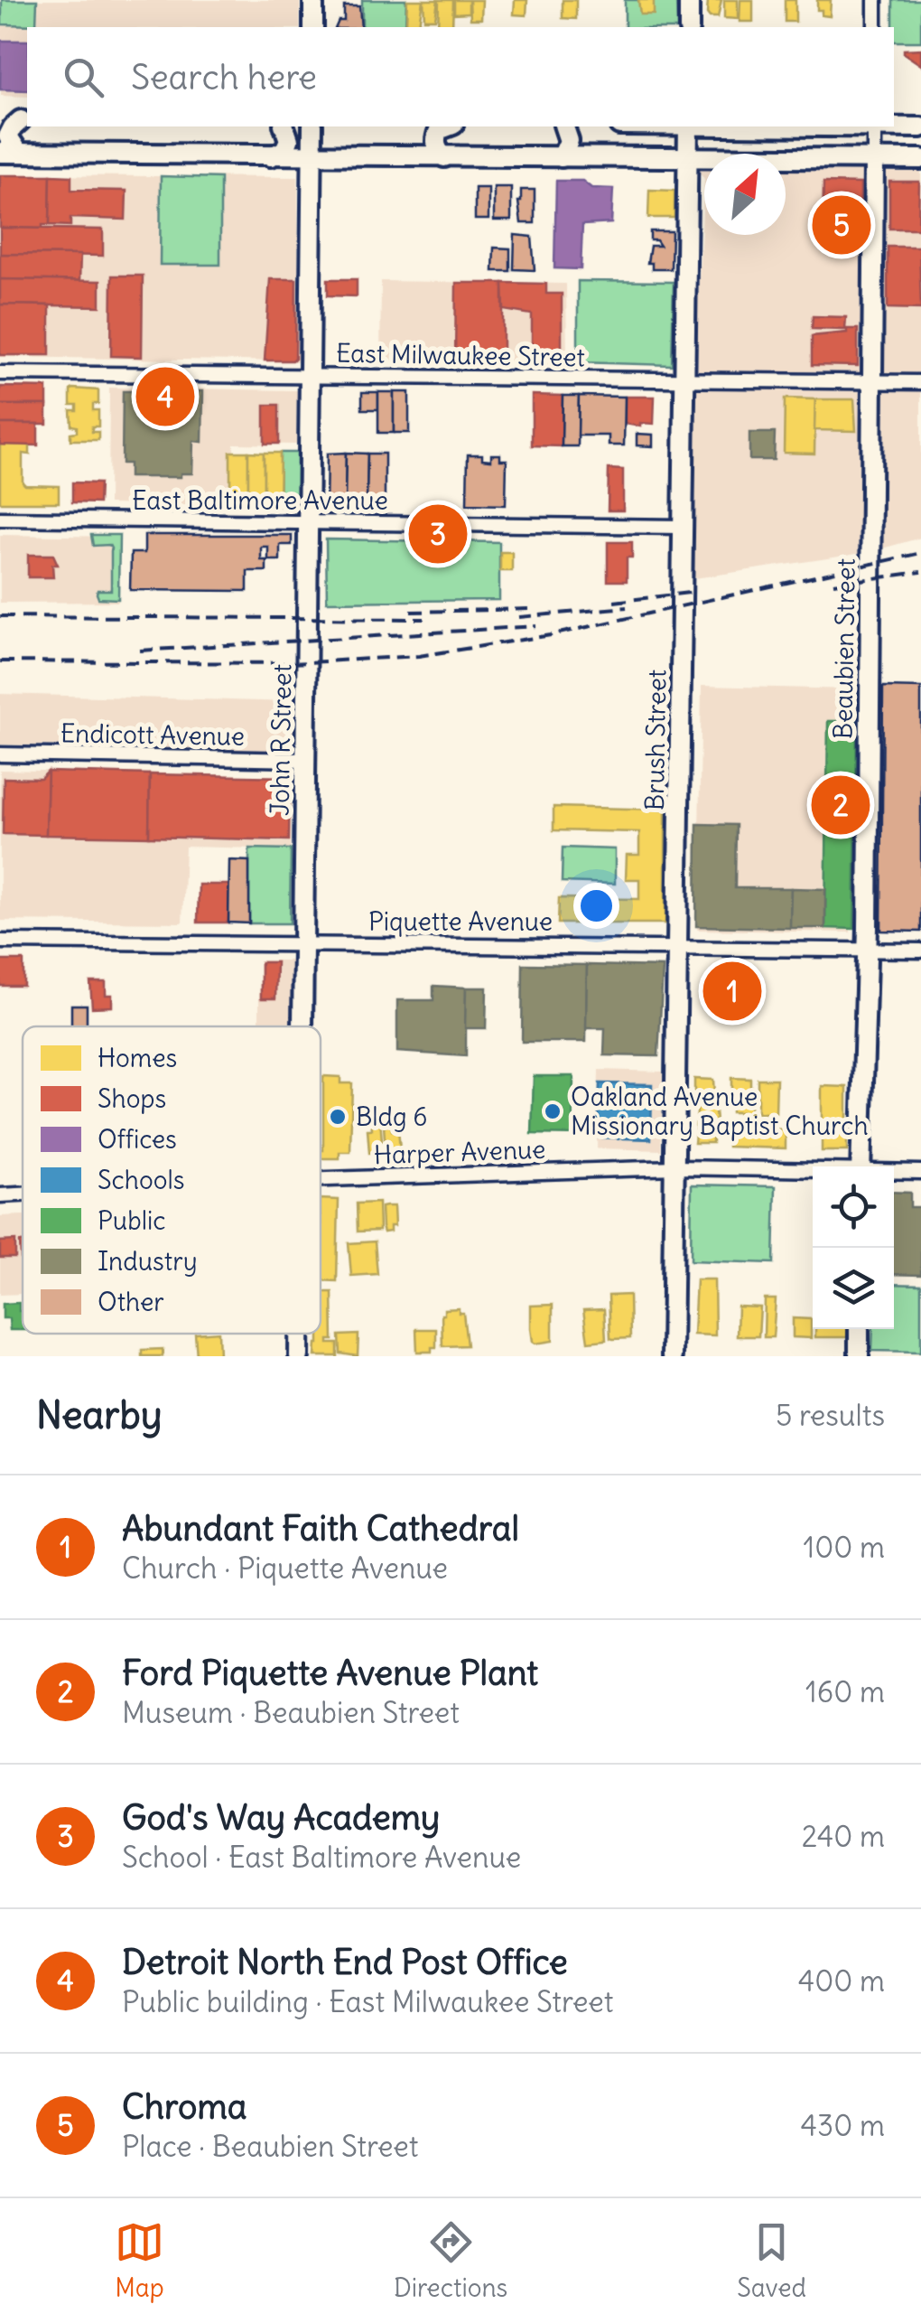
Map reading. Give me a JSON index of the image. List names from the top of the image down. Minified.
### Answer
{"streets":{"street":["East Milwaukee Street","East Baltimore Avenue","Beaubien Street","Endicott Avenue","John R Street","Brush Street","Piquette Avenue","Harper Avenue"]},"crossings":[["East Milwaukee Street","Beaubien Street"],["East Milwaukee Street","John R Street"],["East Milwaukee Street","Brush Street"],["East Baltimore Avenue","John R Street"],["East Baltimore Avenue","Brush Street"],["Beaubien Street","Piquette Avenue"],["Endicott Avenue","John R Street"],["John R Street","Piquette Avenue"],["Brush Street","Piquette Avenue"],["Brush Street","Harper Avenue"]],"places":["Oakland Avenue Missionary Baptist Church","Bldg 6"],"legend":["Homes","Shops","Offices","Schools","Public","Industry","Other"],"north":"top right","page":{"search":"Search here","pins":["5","4","3","2","1"],"heading":["Nearby","5 results"],"list":[{"mark":"1","name":"Abundant Faith Cathedral","note":"Church · Piquette Avenue","value":"100 m"},{"mark":"2","name":"Ford Piquette Avenue Plant","note":"Museum · Beaubien Street","value":"160 m"},{"mark":"3","name":"God's Way Academy","note":"School · East Baltimore Avenue","value":"240 m"},{"mark":"4","name":"Detroit North End Post Office","note":"Public building · East Milwaukee Street","value":"400 m"},{"mark":"5","name":"Chroma","note":"Place · Beaubien Street","value":"430 m"}],"nav":["Map","Directions","Saved"]}}
